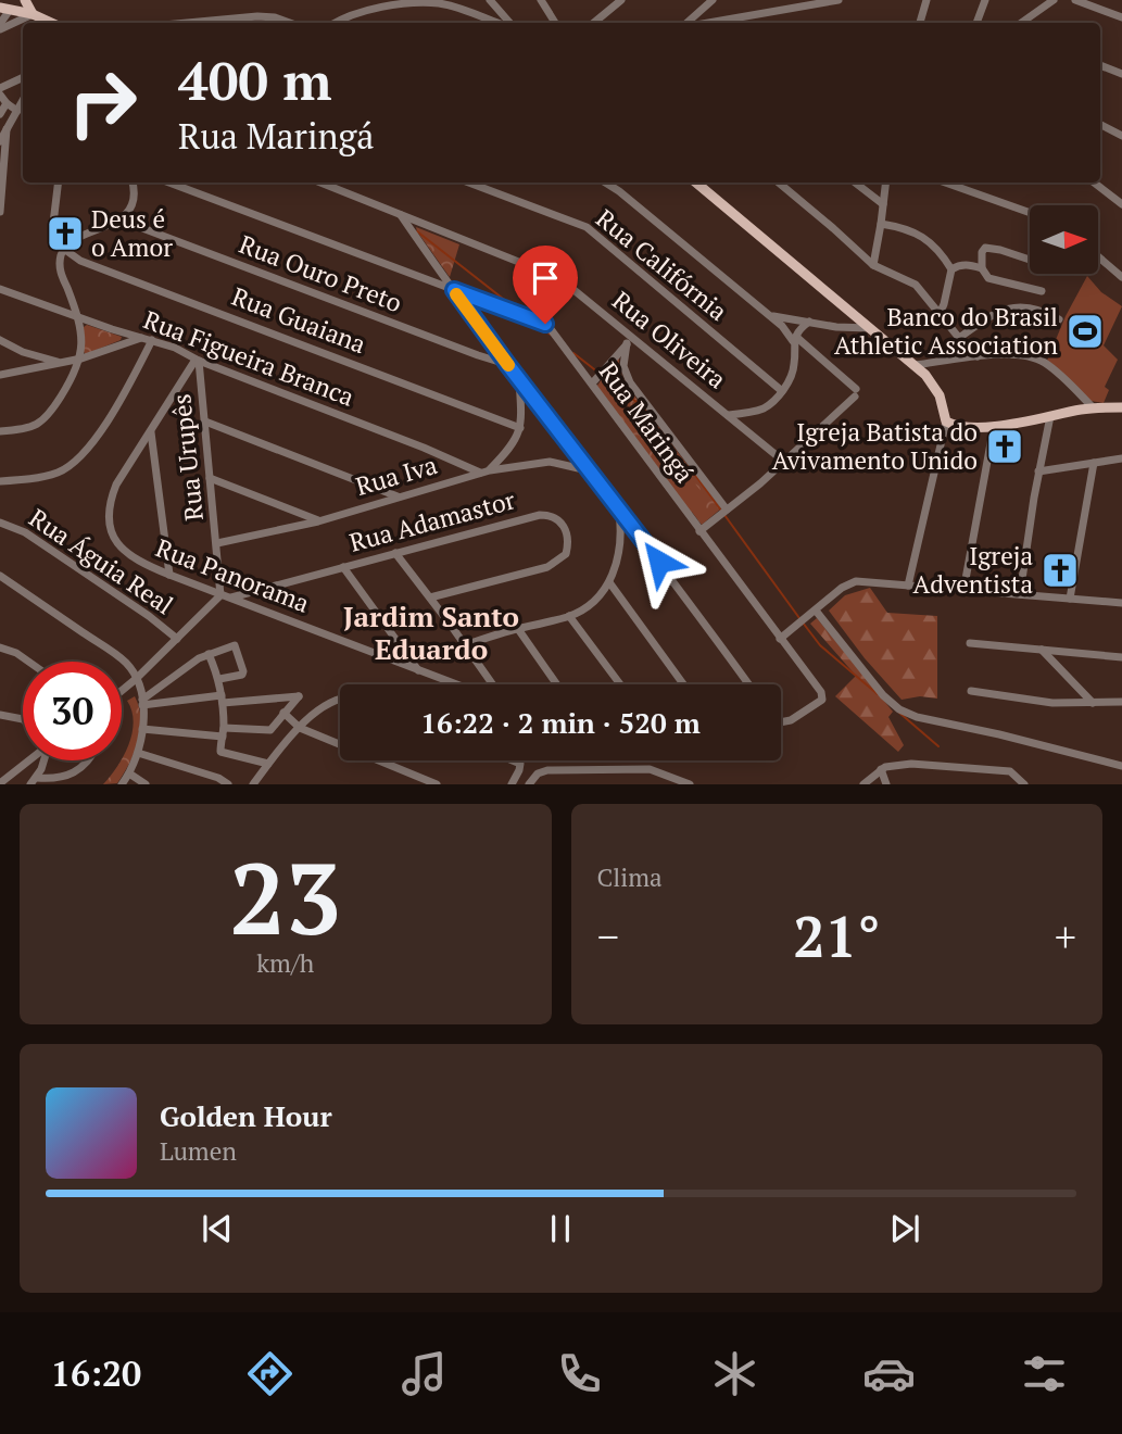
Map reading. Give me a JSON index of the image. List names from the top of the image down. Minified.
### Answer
{"streets":{"street":["Rua Califórnia","Rua Ouro Preto","Rua Guaiana","Rua Oliveira","Rua Figueira Branca","Rua Maringá","Rua Urupês","Rua Iva","Rua Adamastor","Rua Águia Real","Rua Panorama"]},"crossings":[["Rua Figueira Branca","Rua Urupês"],["Rua Figueira Branca","Rua Iva"],["Rua Figueira Branca","Rua Panorama"],["Rua Urupês","Rua Iva"],["Rua Urupês","Rua Panorama"],["Rua Adamastor","Rua Panorama"]],"districts":["Jardim Santo Eduardo"],"places":{"church":["Deus é o Amor","Igreja Batista do Avivamento Unido","Igreja Adventista"],"sports":["Banco do Brasil Athletic Association"]},"north":"right","page":{"turn":["400 m","Rua Maringá"],"limit":"30","trip":"16:22 · 2 min · 520 m","tile":[["23","km/h"],"Clima"],"heat":["−","21°","+"],"song":["Golden Hour","Lumen"],"tabs":"16:20"}}
